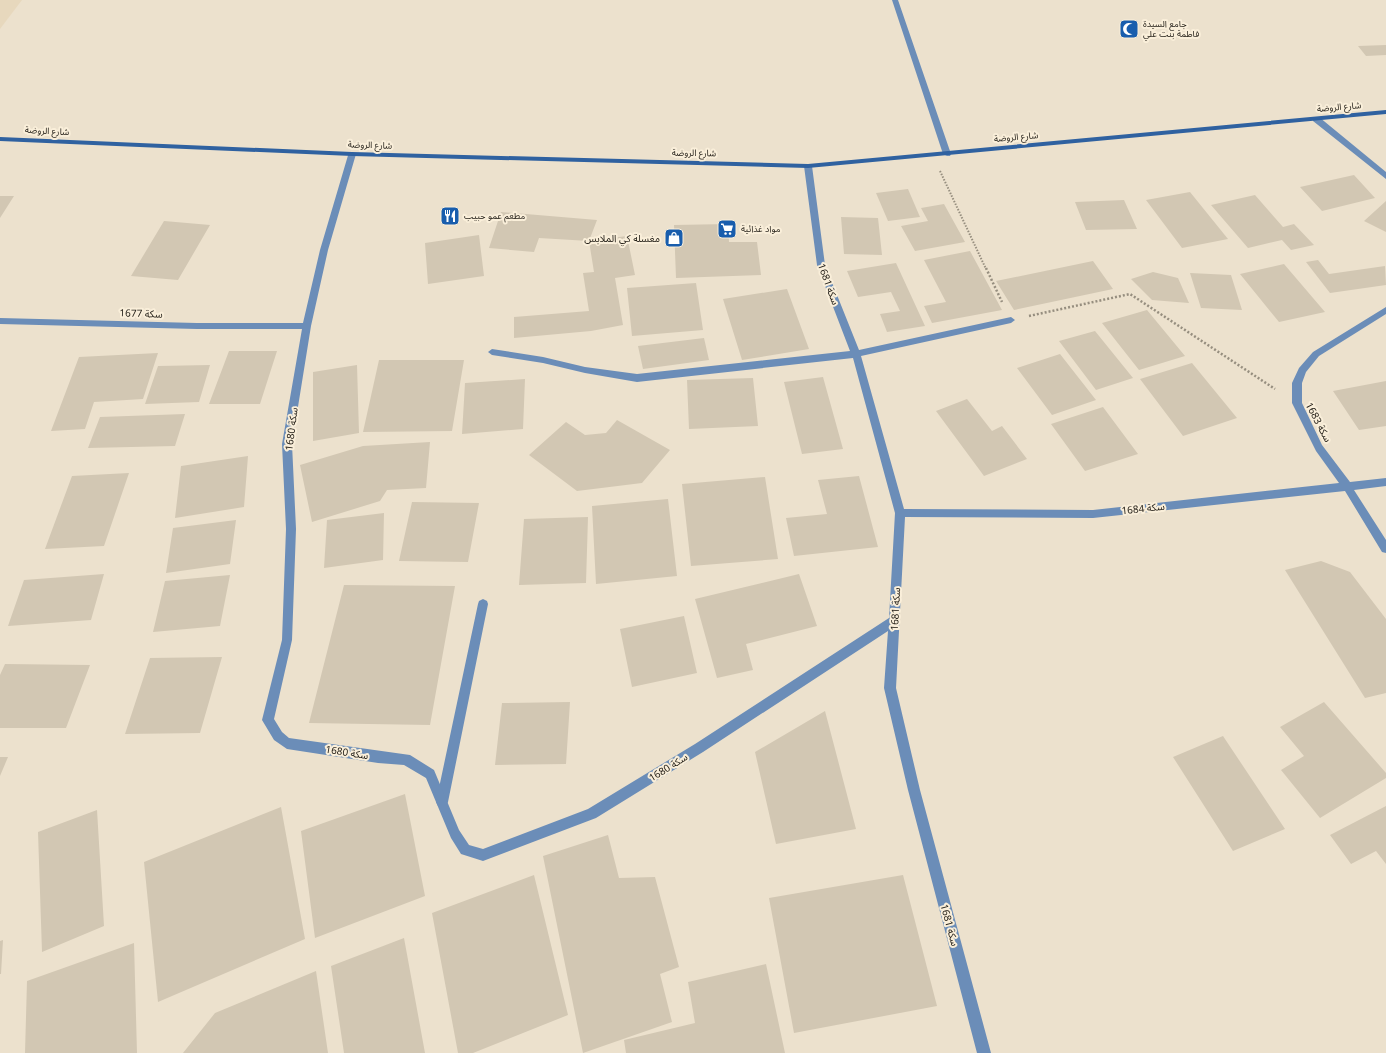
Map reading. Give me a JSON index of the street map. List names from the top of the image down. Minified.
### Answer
{"streets":{"main road":["شارع الروضة"],"street":["سكة 1681","سكة 1677","سكة 1683","سكة 1680","سكة 1684"]},"crossings":[["شارع الروضة","سكة 1681"],["شارع الروضة","سكة 1680"],["سكة 1681","سكة 1680"],["سكة 1681","سكة 1684"],["سكة 1677","سكة 1680"],["سكة 1683","سكة 1684"]],"places":{"mosque":["جامع السيدة فاطمة بنت علي"],"restaurant":["مطعم عمو حبيب"],"supermarket":["مواد غذائية"],"shop":["مغسلة كي الملابس"]}}
